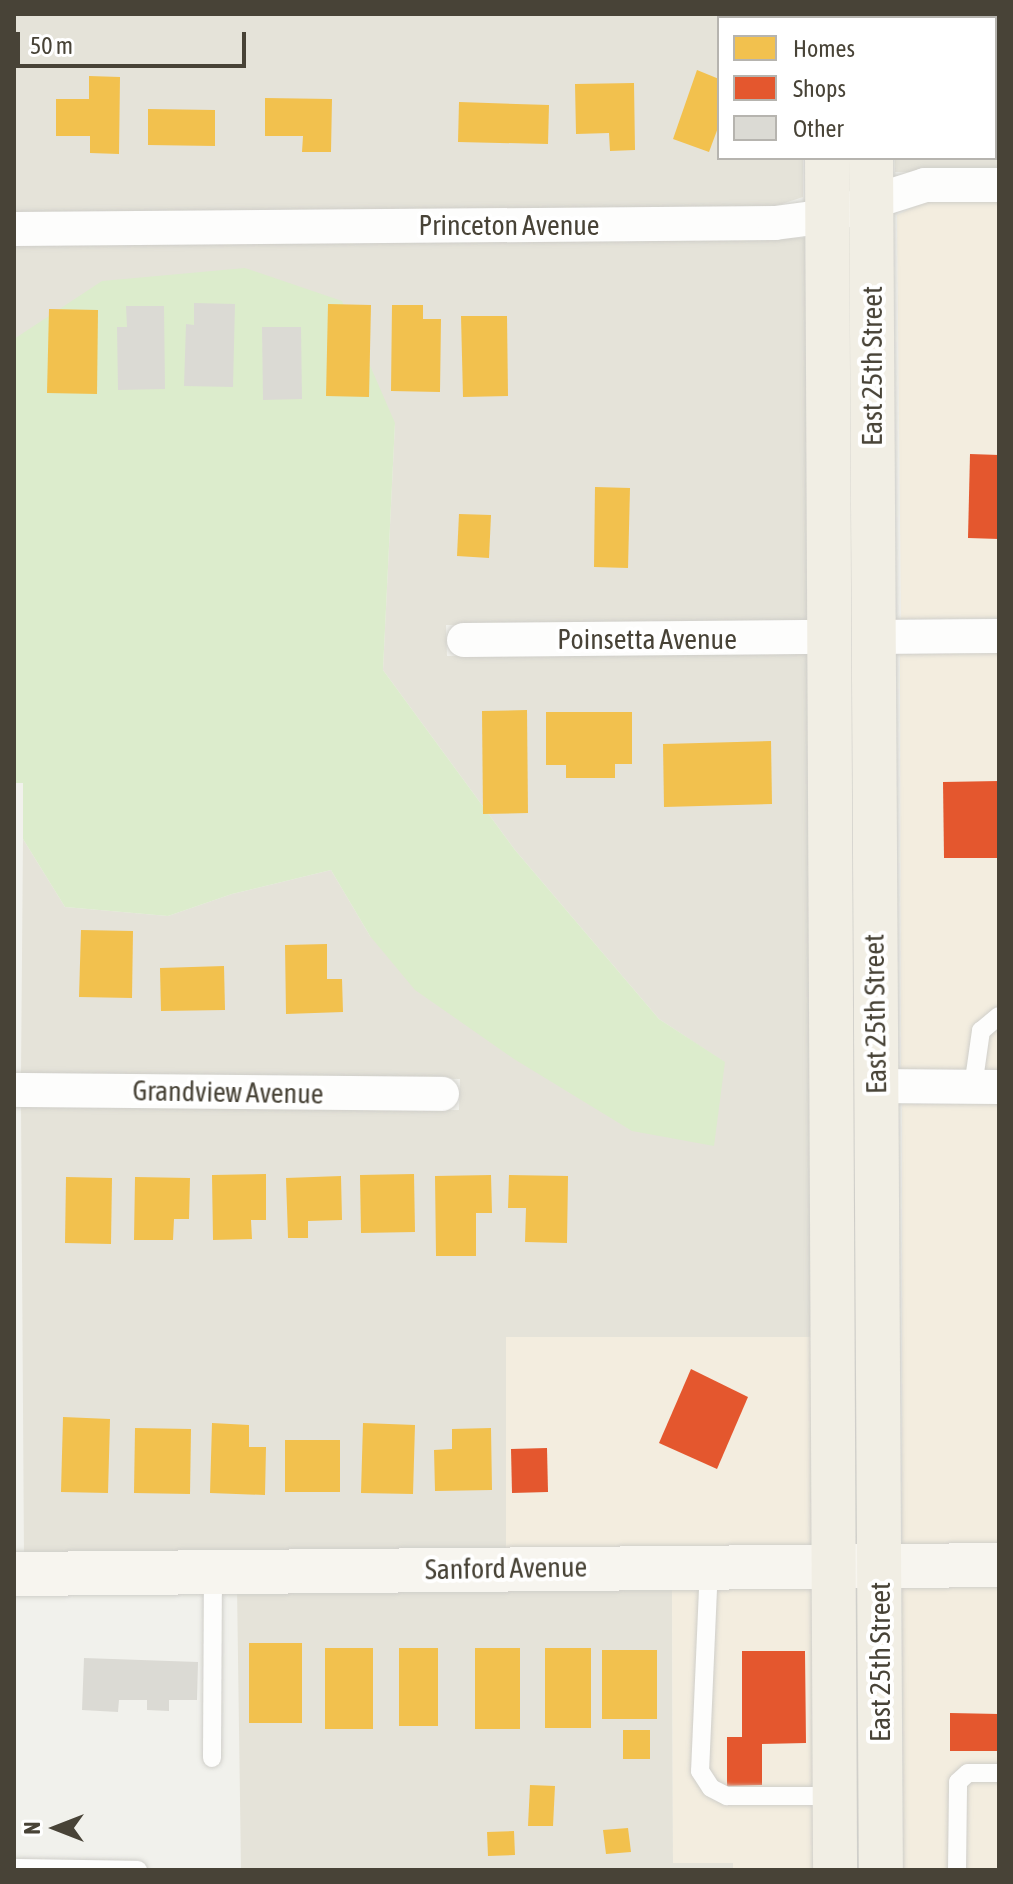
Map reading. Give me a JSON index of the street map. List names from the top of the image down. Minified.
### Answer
{"streets":{"main road":["East 25th Street","Sanford Avenue"],"street":["Princeton Avenue","Poinsetta Avenue","Grandview Avenue"]},"crossings":[["Princeton Avenue","East 25th Street"],["East 25th Street","Poinsetta Avenue"],["East 25th Street","Sanford Avenue"]],"legend":["Homes","Shops","Other"],"scale_bar":"50 m","north":"left"}
